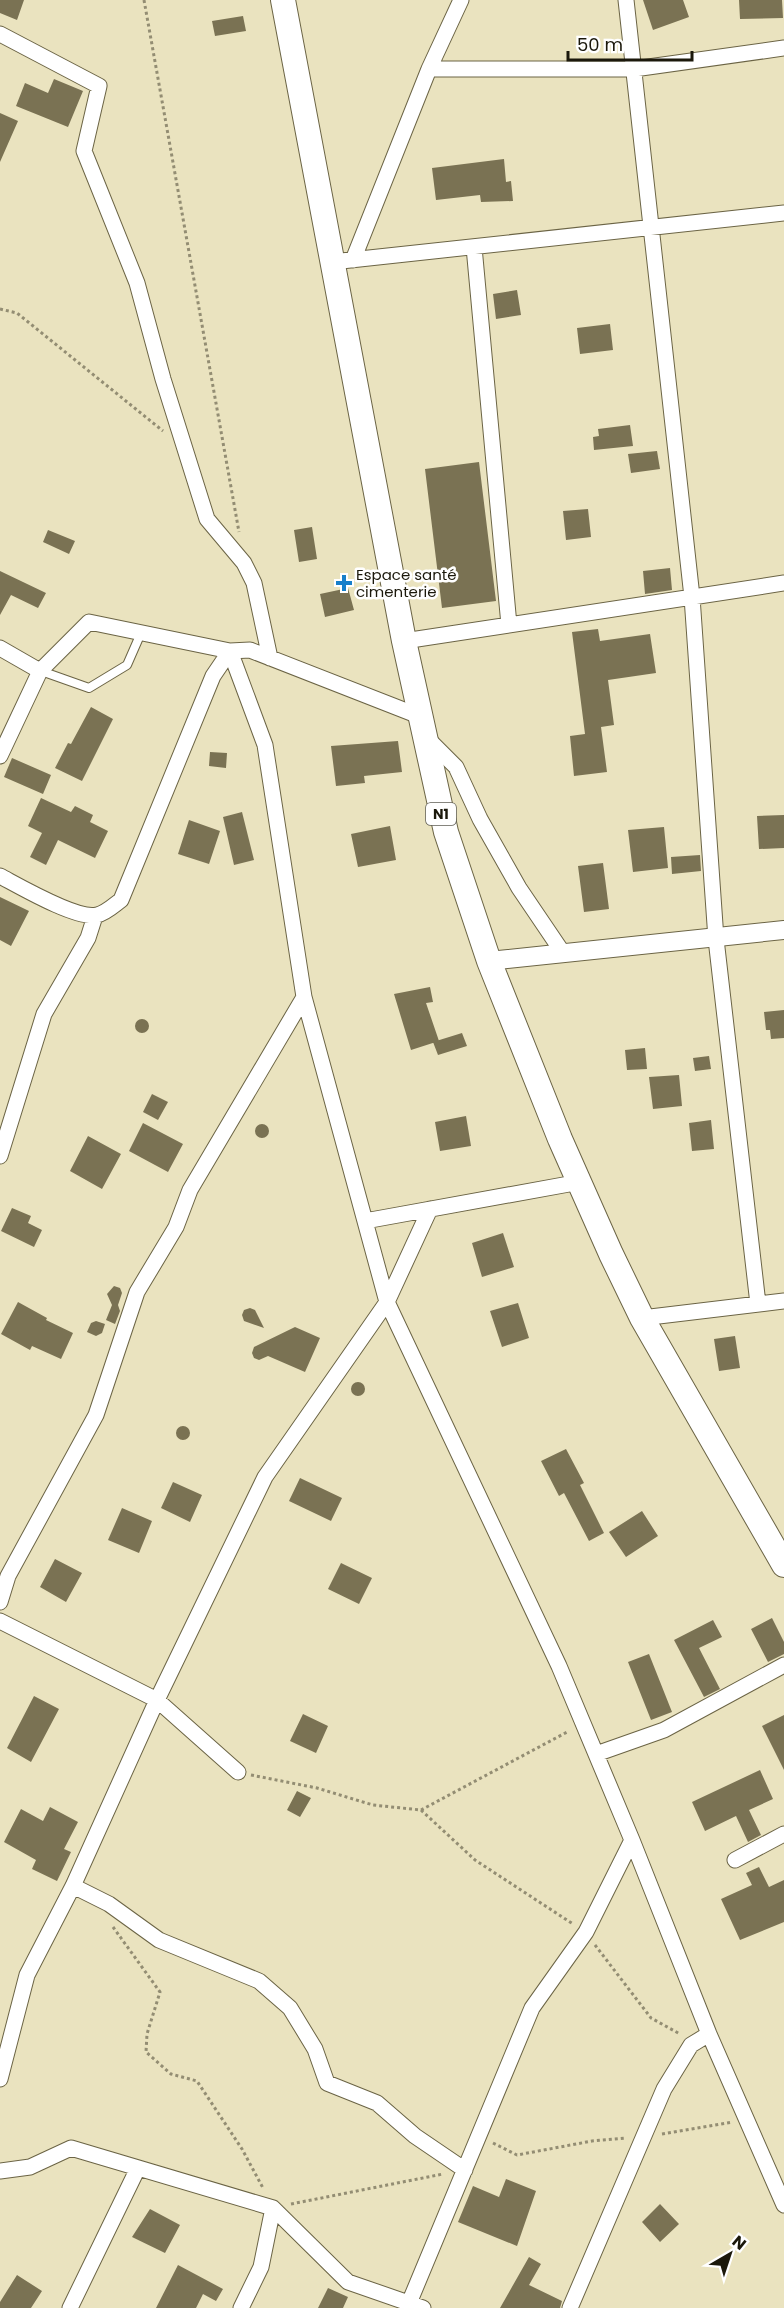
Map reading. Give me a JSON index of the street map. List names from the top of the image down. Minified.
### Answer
{"streets":{"highway":["N1"]},"places":{"health":["Espace santé cimenterie"]},"scale_bar":"50 m","north":"top right"}
